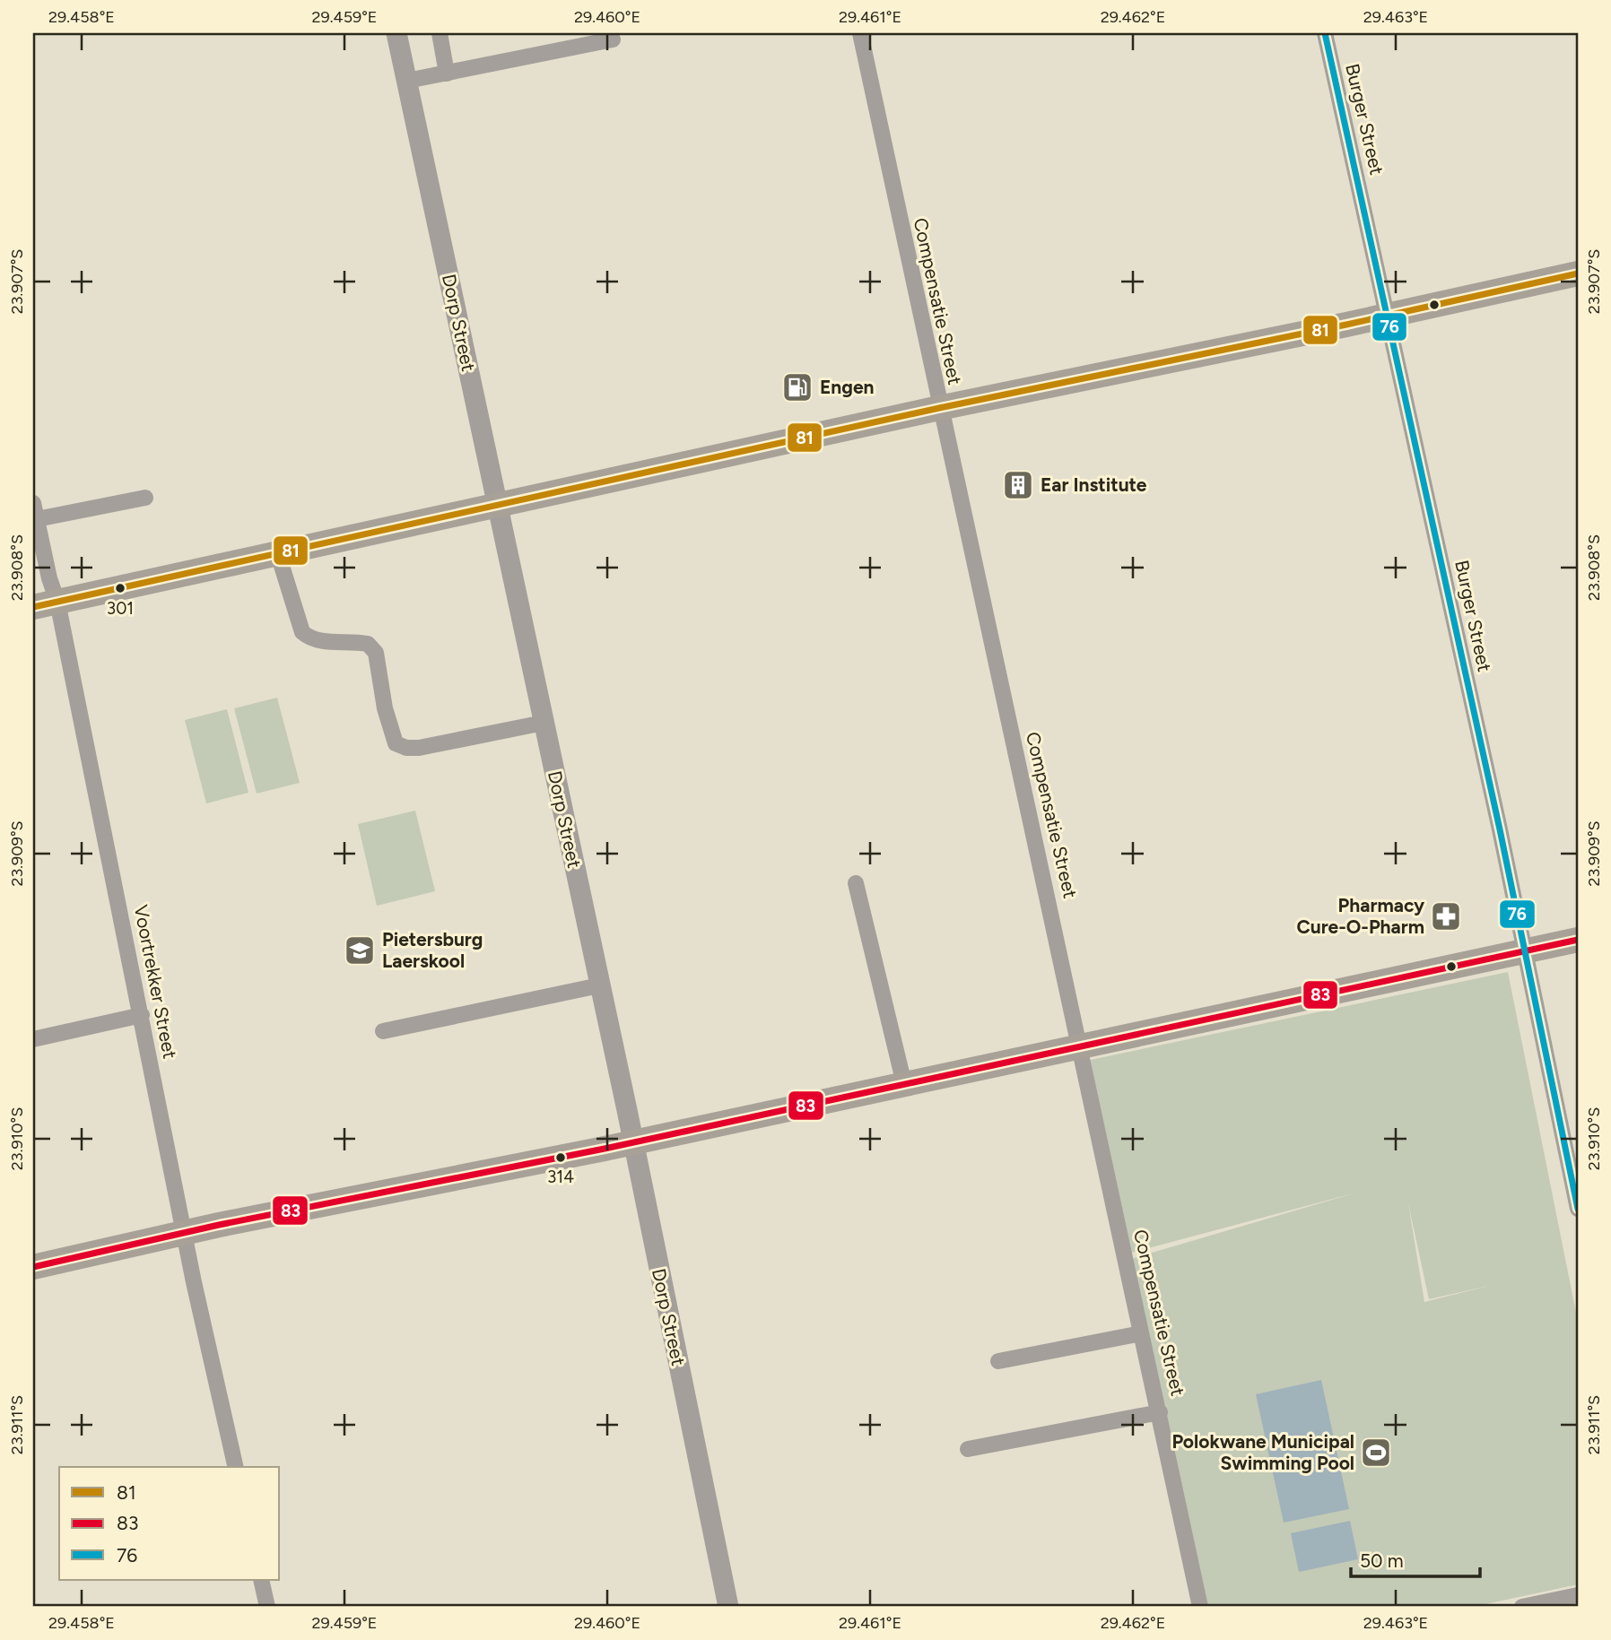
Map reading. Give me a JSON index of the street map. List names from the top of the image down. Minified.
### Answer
{"streets":{"street":["Burger Street","Compensatie Street","Dorp Street","Voortrekker Street"]},"places":{"fuel station":["Engen"],"building":["Ear Institute"],"other":["301","314"],"pharmacy":["Pharmacy Cure-O-Pharm"],"school or university":["Pietersburg Laerskool"],"sports":["Polokwane Municipal Swimming Pool"]},"lines":["transit line 76","transit line 81","transit line 83"],"legend":["81","83","76"],"scale_bar":"50 m","coordinates":["29.458°E","29.459°E","29.460°E","29.461°E","29.462°E","29.463°E","23.907°S","23.908°S","23.909°S","23.910°S","23.911°S"]}
